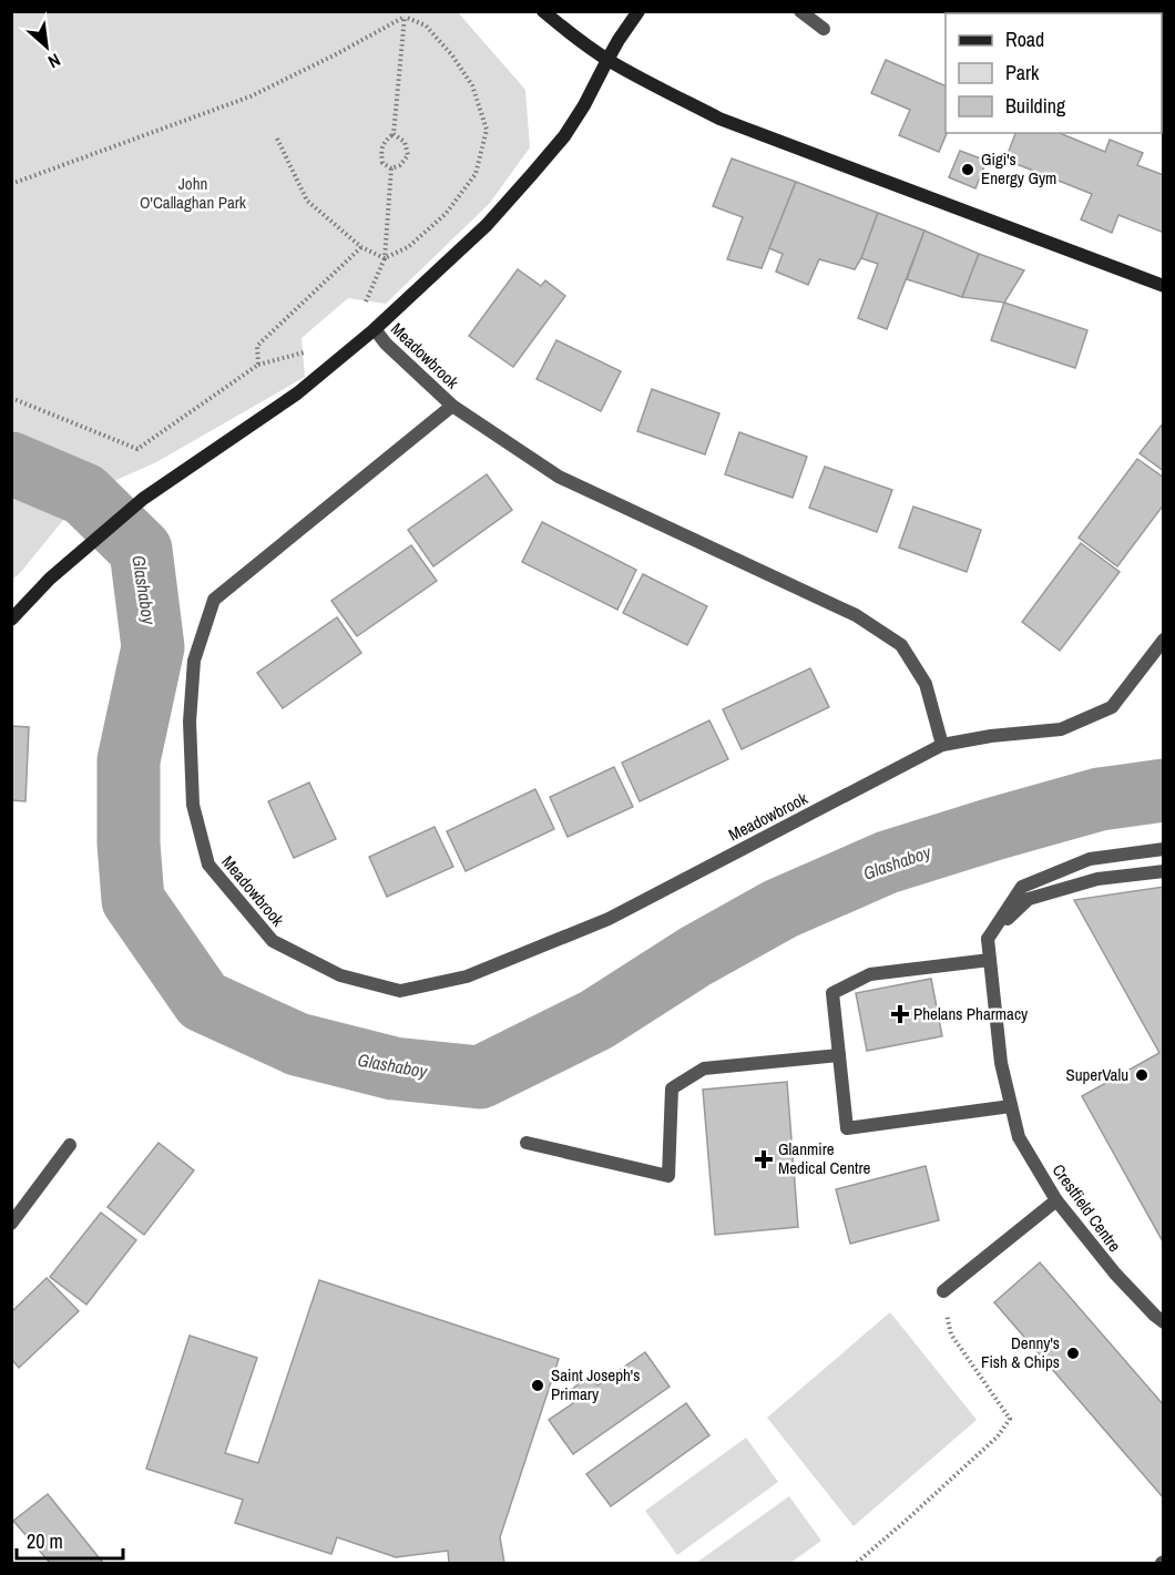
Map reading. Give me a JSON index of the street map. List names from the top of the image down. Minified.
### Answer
{"streets":{"street":["Meadowbrook","Crestfield Centre"]},"water":["Glashaboy"],"parks":["John O'Callaghan Park"],"places":{"other":["Gigi's Energy Gym","SuperValu","Denny's Fish & Chips","Saint Joseph's Primary"],"health":["Phelans Pharmacy","Glanmire Medical Centre"]},"legend":["Road","Park","Building"],"scale_bar":"20 m","north":"bottom right"}
